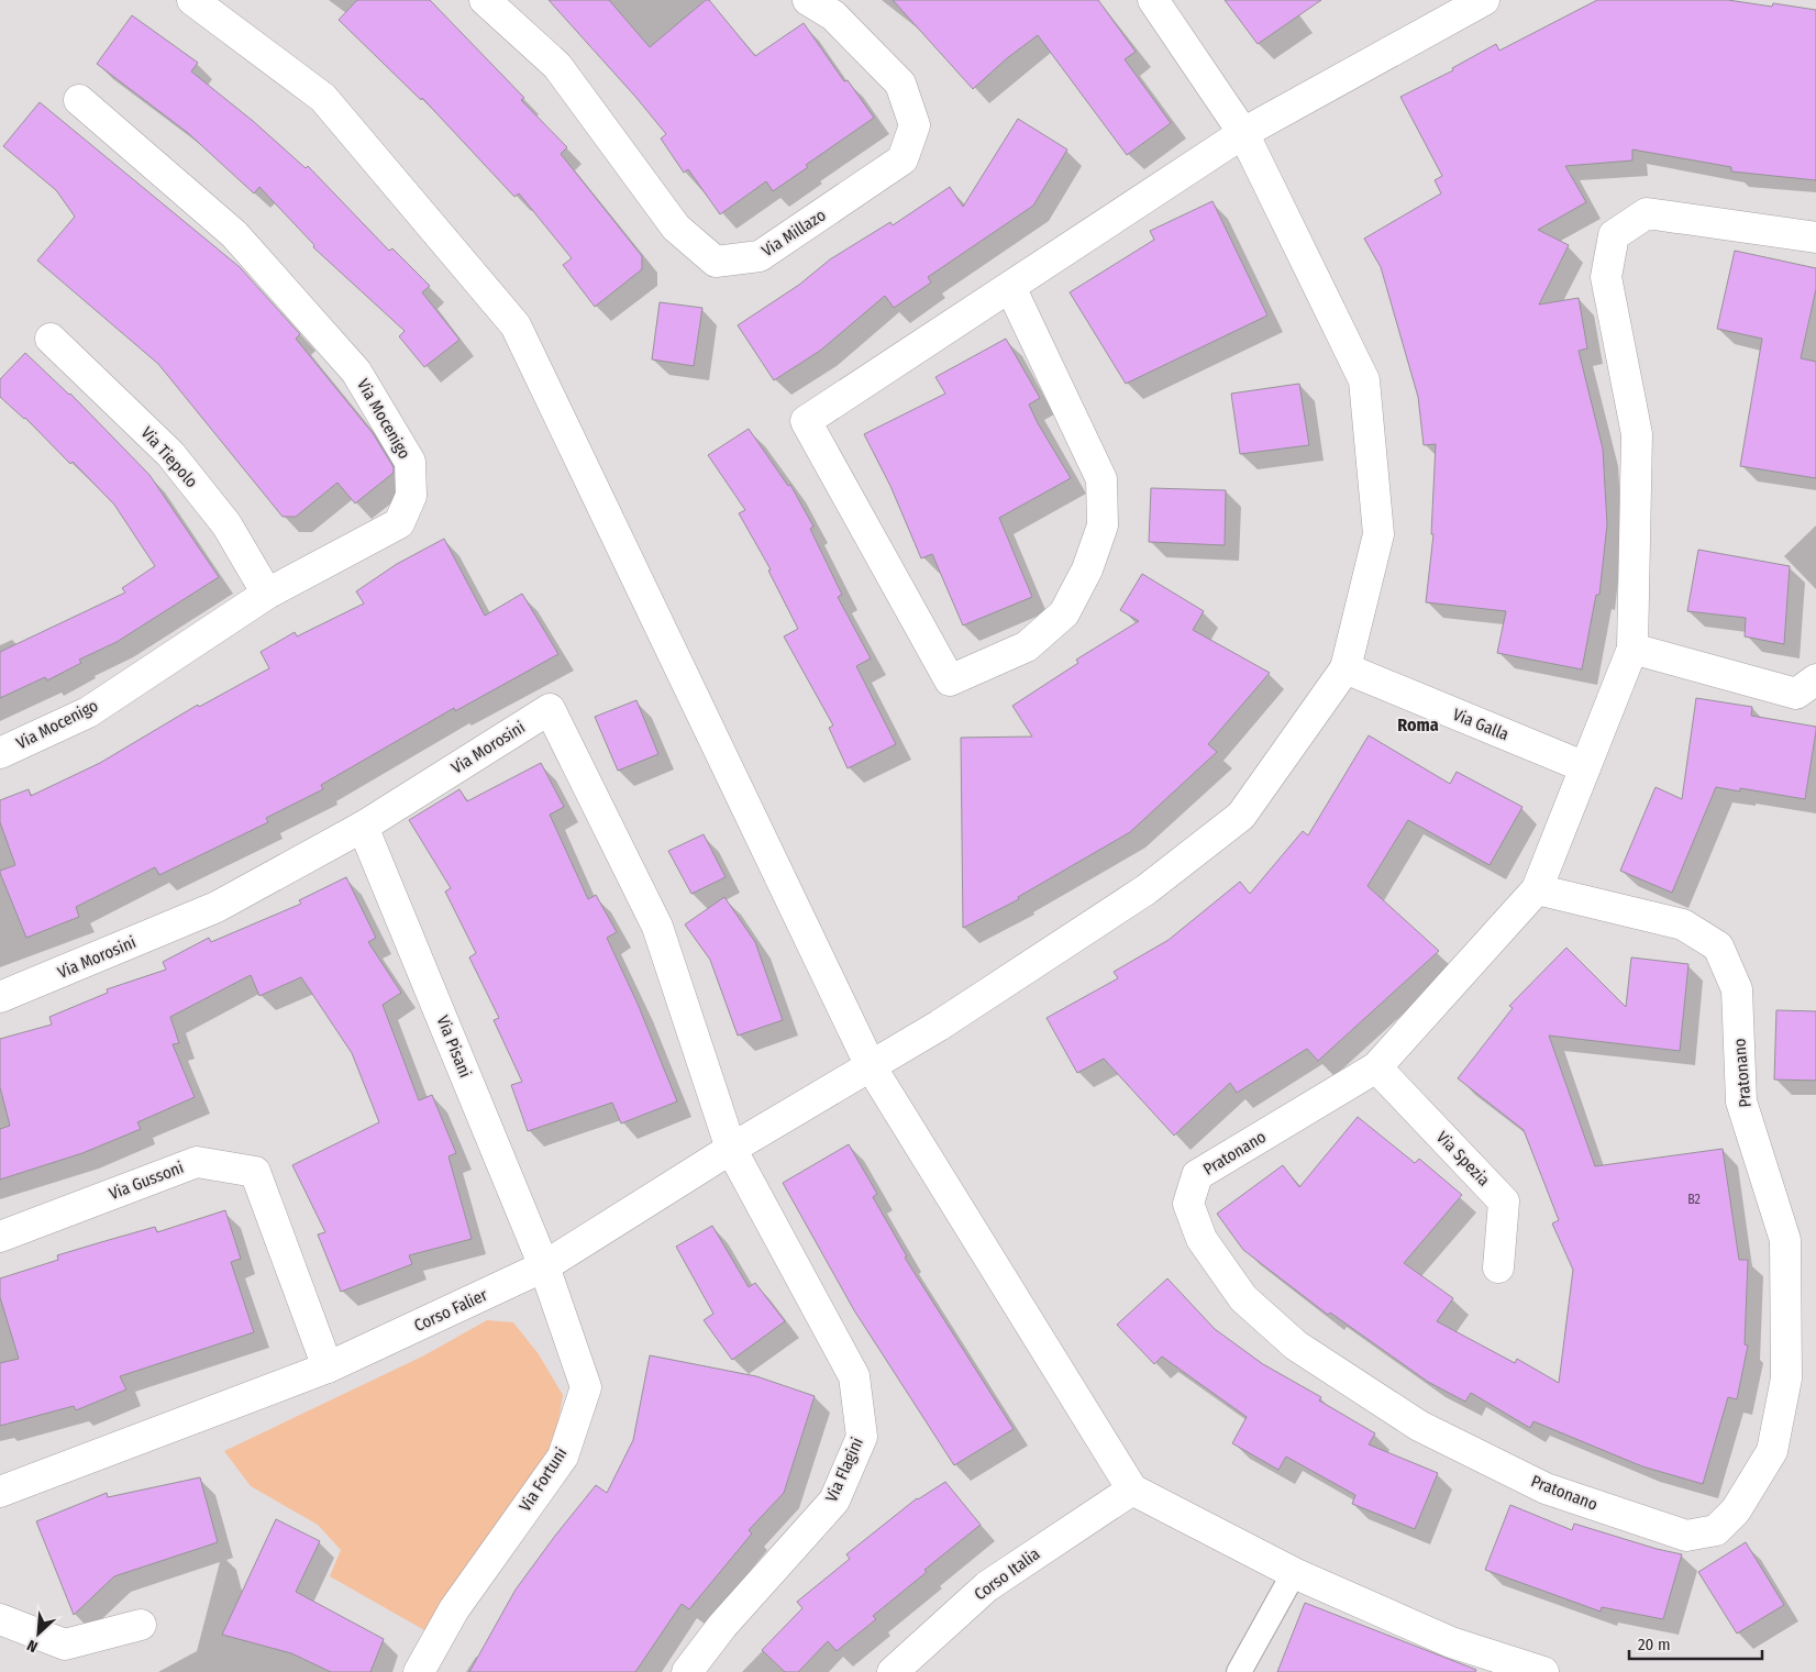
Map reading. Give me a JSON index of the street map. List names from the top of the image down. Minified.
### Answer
{"streets":{"street":["Via Millazo","Via Mocenigo","Via Tiepolo","Via Galla","Via Morosini","Via Pisani","Pratonano","Via Spezia","Via Gussoni","Corso Falier","Via Flagini","Via Fortuni","Corso Italia"]},"crossings":[["Via Mocenigo","Via Tiepolo"],["Via Galla","Corso Falier"],["Via Morosini","Via Pisani"],["Via Morosini","Corso Falier"],["Via Morosini","Via Flagini"],["Via Pisani","Corso Falier"],["Via Pisani","Via Fortuni"],["Pratonano","Via Spezia"],["Via Gussoni","Corso Falier"],["Corso Falier","Via Flagini"],["Corso Falier","Via Fortuni"]],"districts":["Roma"],"house_numbers":["B2"],"scale_bar":"20 m","north":"bottom left"}
